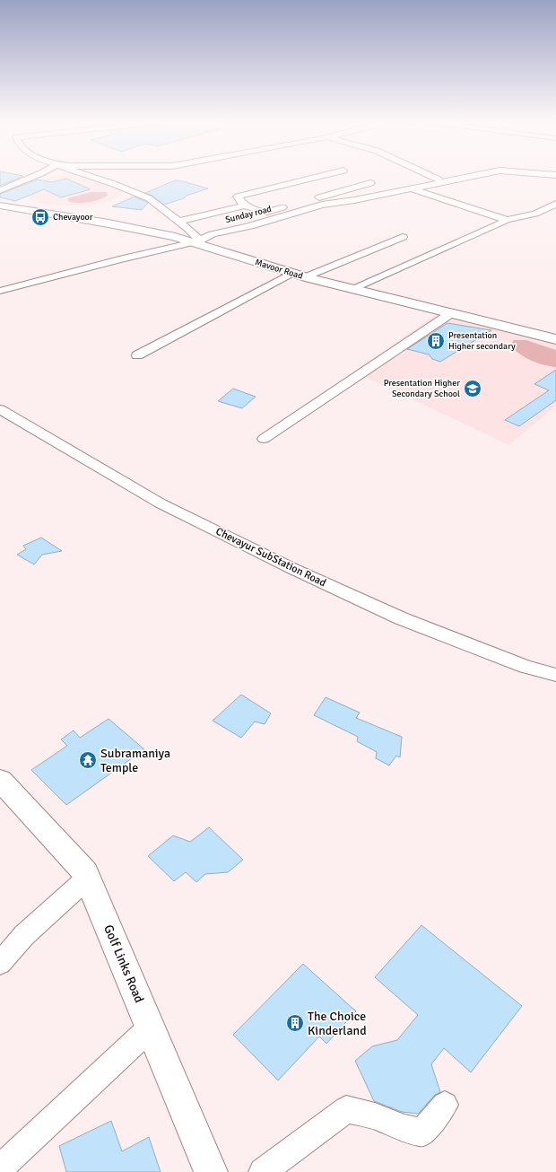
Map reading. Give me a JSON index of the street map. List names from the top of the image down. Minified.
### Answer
{"streets":{"main road":["Mavoor Road","Golf Links Road"],"street":["Sunday road","Chevayur SubStation Road"]},"crossings":[["Sunday road","Mavoor Road"]],"places":{"bus stop":["Chevayoor"],"building":["Presentation Higher secondary","The Choice Kinderland"],"school or university":["Presentation Higher Secondary School"],"temple":["Subramaniya Temple"]}}
